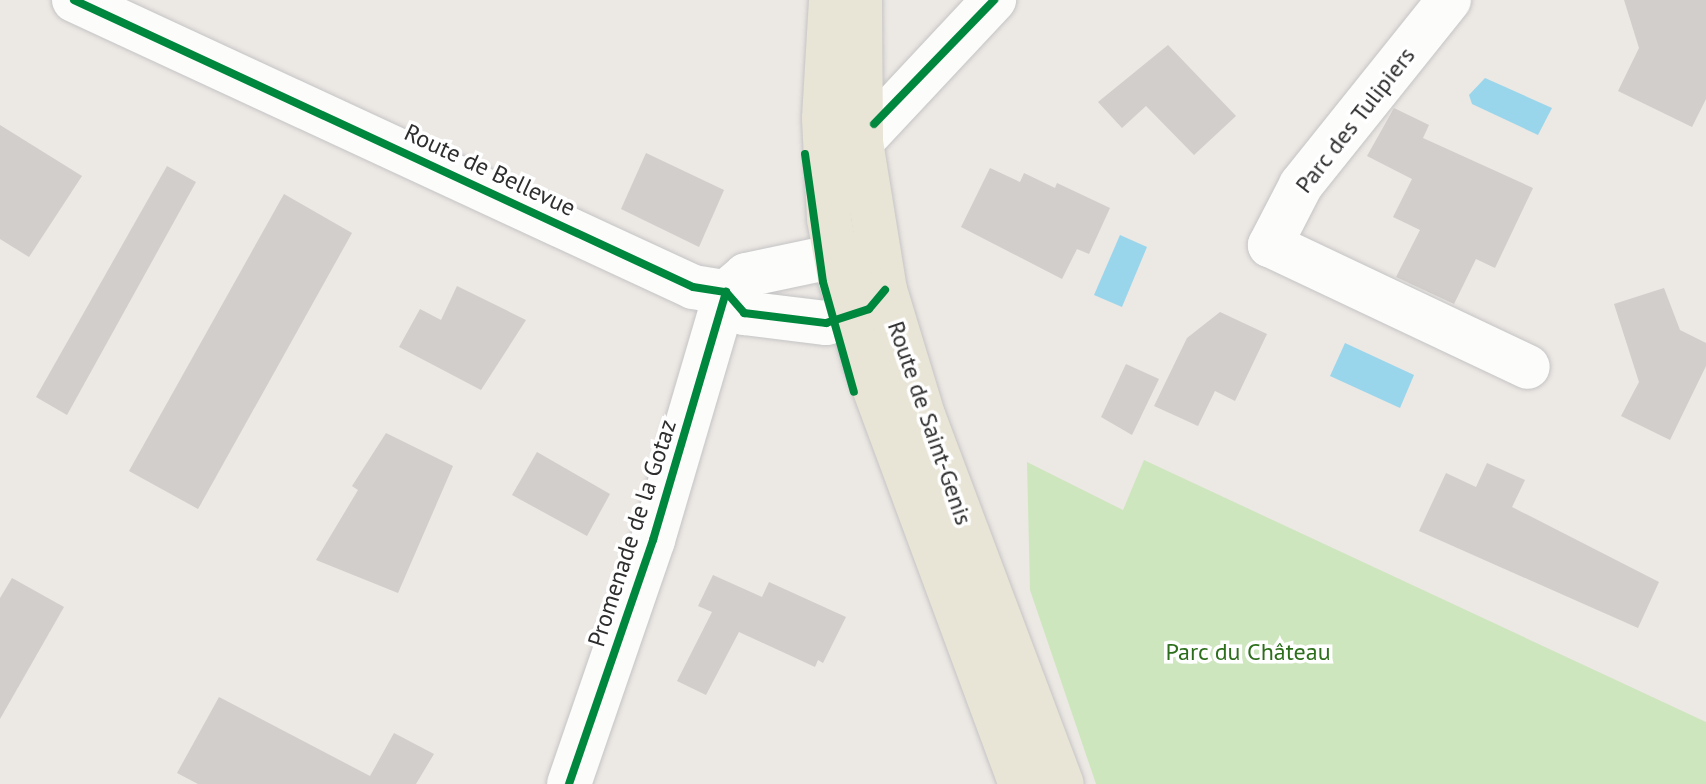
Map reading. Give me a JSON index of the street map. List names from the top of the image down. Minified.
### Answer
{"streets":{"main road":["Route de Saint-Genis"],"street":["Parc des Tulipiers","Route de Bellevue","Promenade de la Gotaz"]},"crossings":[["Route de Bellevue","Route de Saint-Genis"],["Route de Bellevue","Promenade de la Gotaz"]],"parks":["Parc du Château"]}
